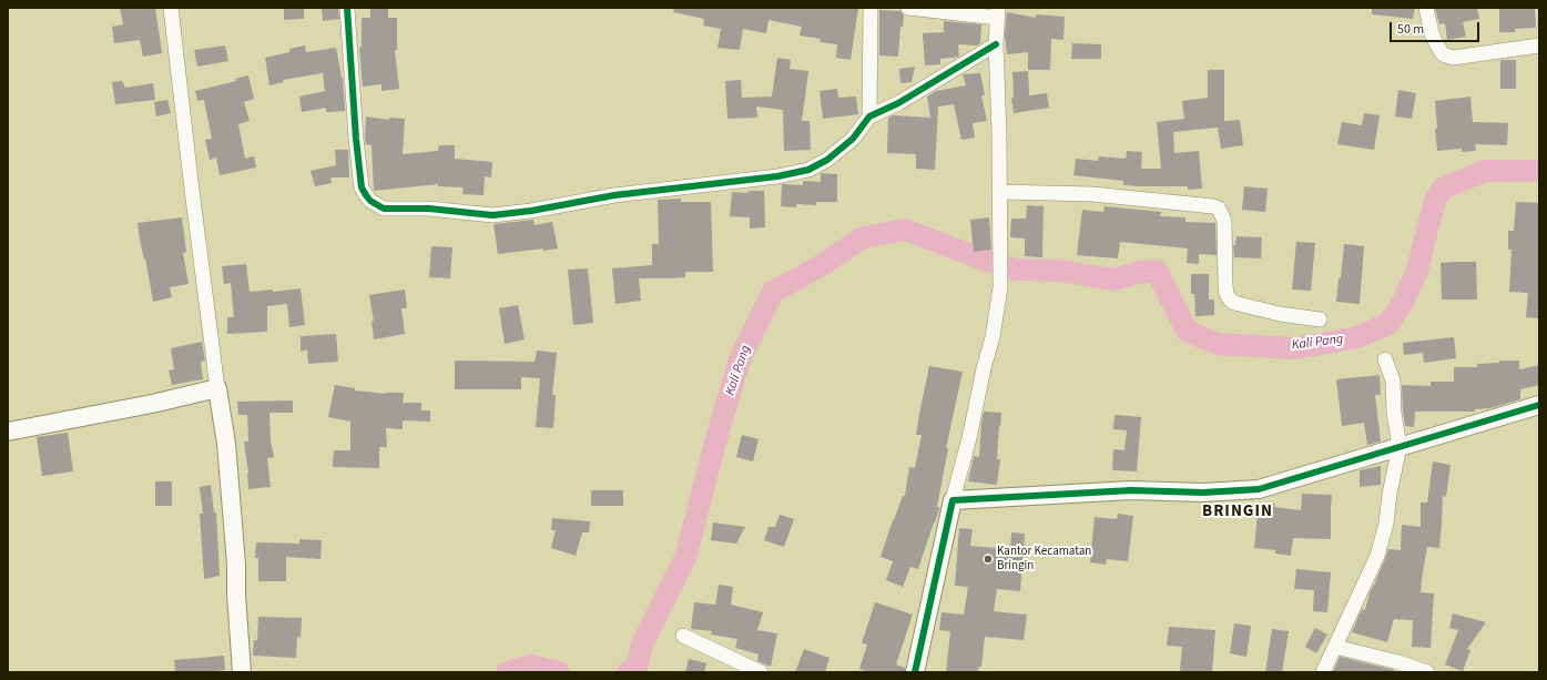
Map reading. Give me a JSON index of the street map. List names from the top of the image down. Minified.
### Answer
{"districts":["BRINGIN"],"water":["Kali Pang"],"places":["Kantor Kecamatan Bringin"],"scale_bar":"50 m"}
